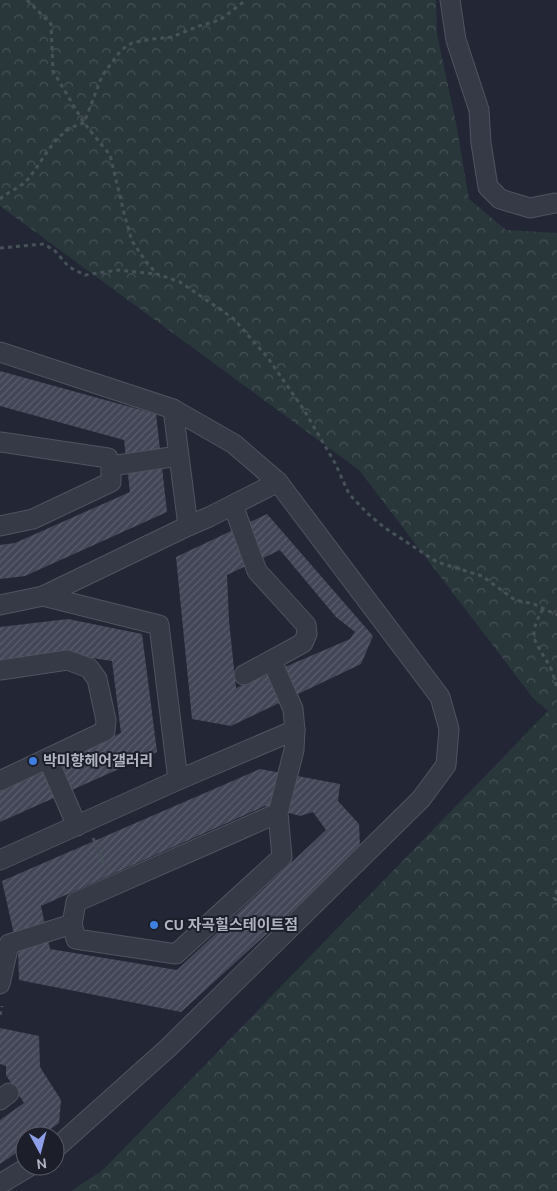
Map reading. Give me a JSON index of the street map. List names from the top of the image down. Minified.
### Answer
{"places":["박미향헤어갤러리","CU 자곡힐스테이트점"],"north":"bottom"}
